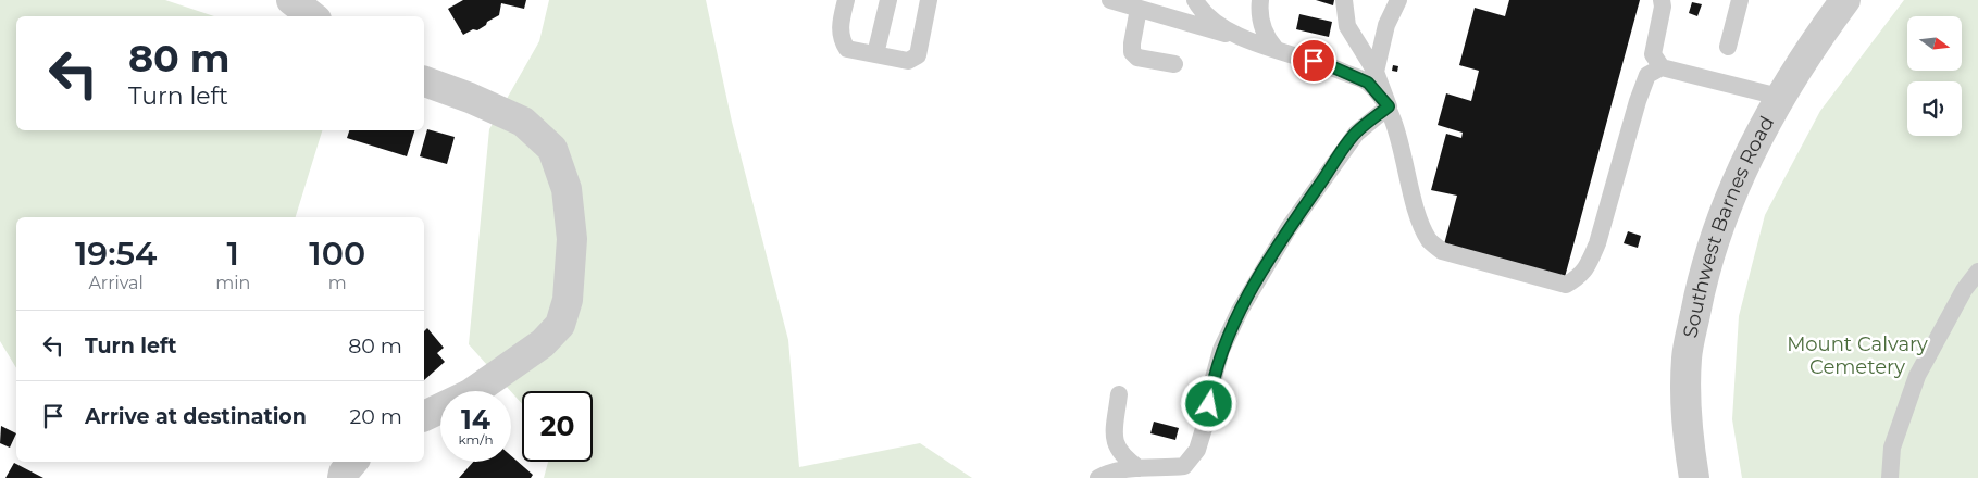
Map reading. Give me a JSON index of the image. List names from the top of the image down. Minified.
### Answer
{"streets":{"street":["Southwest Barnes Road"]},"parks":["Mount Calvary Cemetery"],"north":"right","page":{"turn":["80 m","Turn left"],"eta":["19:54","Arrival","1","min","100","m"],"list":[{"name":"Turn left","value":"80 m"},{"name":"Arrive at destination","value":"20 m"}],"speed":"14 km/h","limit":"20"}}
